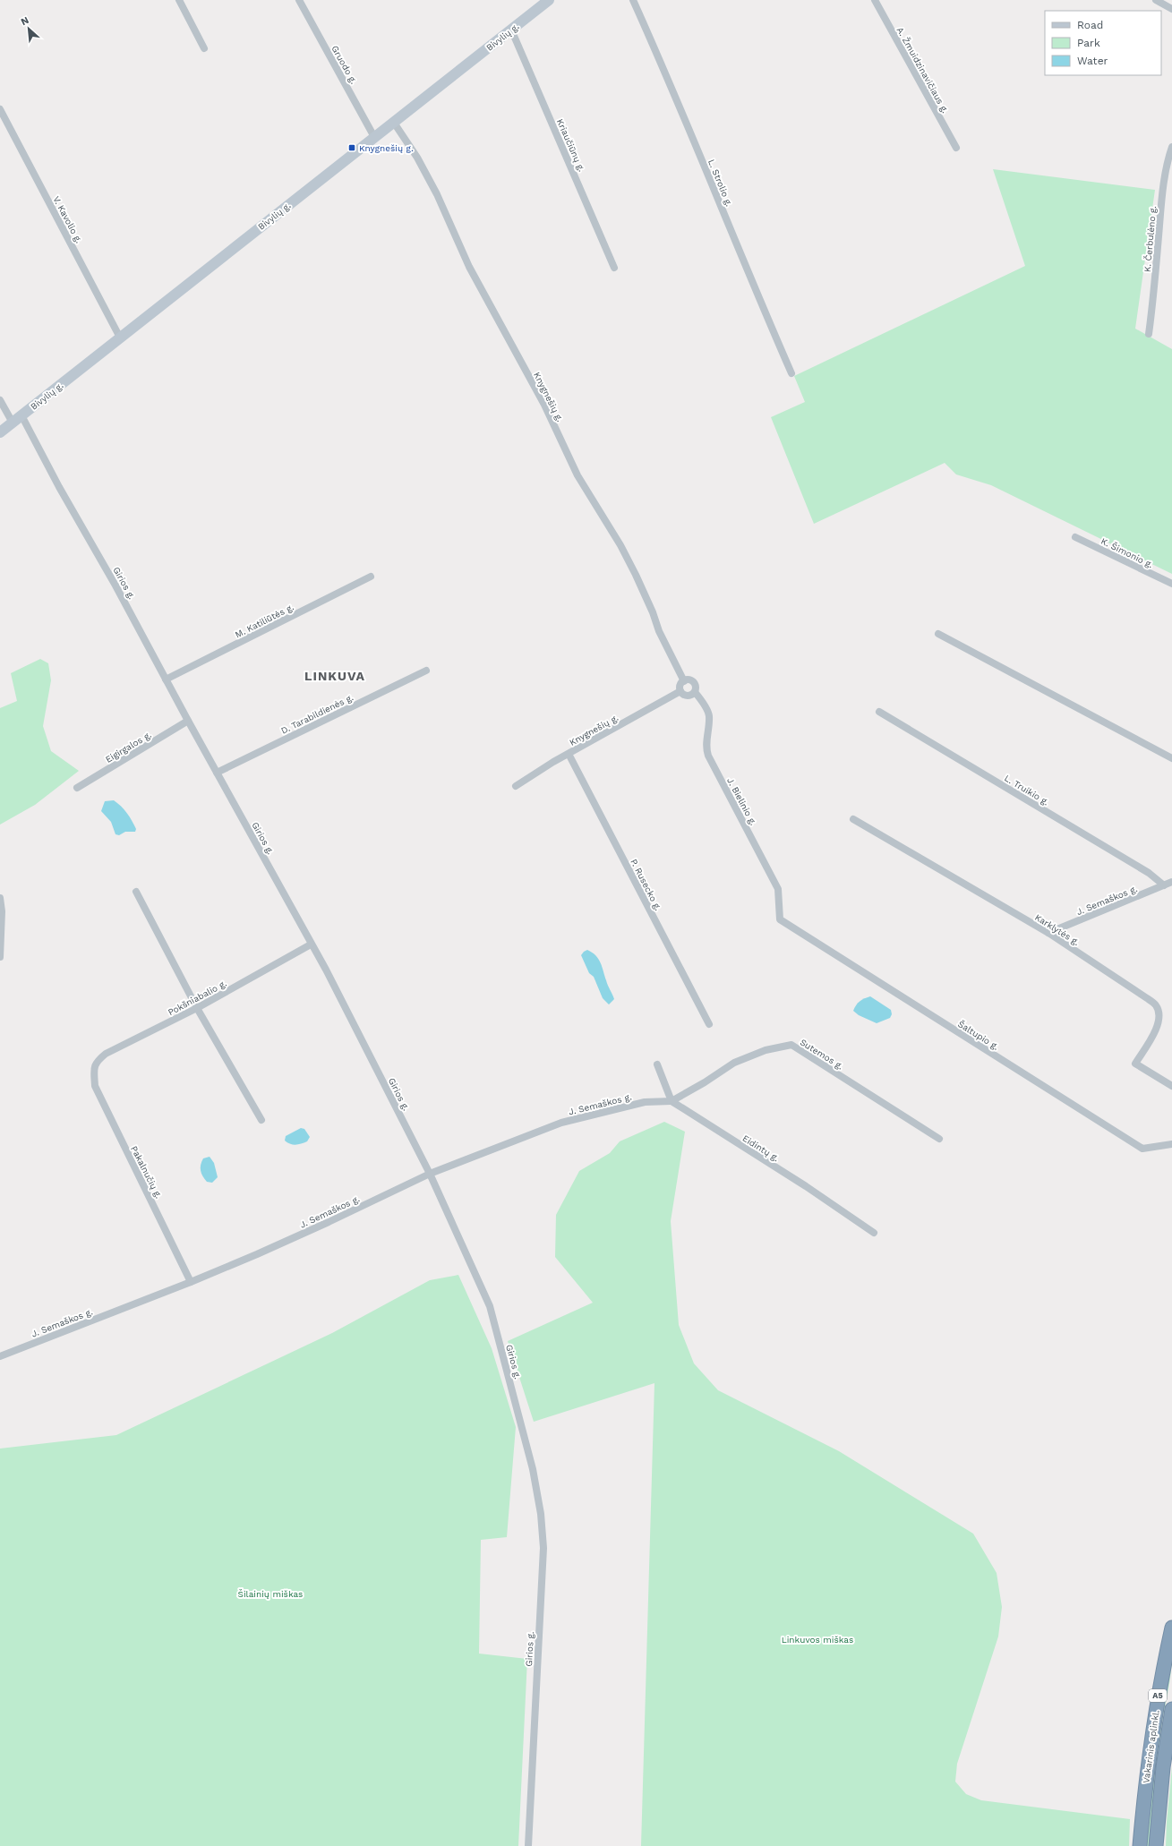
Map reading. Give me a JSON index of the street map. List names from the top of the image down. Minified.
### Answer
{"streets":{"highway":["A5","Vakarinis aplinkl."],"street":["Bivylių g.","Gruodo g.","A. Žmuidzinavičiaus g.","Kriaučiūnų g.","L. Strolio g.","V. Kavolio g.","K. Čerbulėno g.","Knygnešių g.","K. Šimonio g.","Girios g.","M. Katiliūtės g.","D. Tarabildienės g.","Eigirgalos g.","L. Truikio g.","J. Bielinio g.","P. Rusecko g.","J. Semaškos g.","Karklytės g.","Pokšniabalio g.","Šaltupio g.","Sutemos g.","Eidintų g.","Pakalnučių g."]},"crossings":[["Bivylių g.","Gruodo g."],["Bivylių g.","Kriaučiūnų g."],["Bivylių g.","V. Kavolio g."],["Bivylių g.","Knygnešių g."],["Bivylių g.","Girios g."],["Knygnešių g.","J. Bielinio g."],["Knygnešių g.","P. Rusecko g."],["Girios g.","M. Katiliūtės g."],["Girios g.","D. Tarabildienės g."],["Girios g.","Eigirgalos g."],["Girios g.","J. Semaškos g."],["Girios g.","Pokšniabalio g."],["L. Truikio g.","J. Semaškos g."],["J. Bielinio g.","Šaltupio g."],["J. Semaškos g.","Karklytės g."],["J. Semaškos g.","Sutemos g."],["J. Semaškos g.","Eidintų g."],["J. Semaškos g.","Pakalnučių g."],["Pokšniabalio g.","Pakalnučių g."],["Sutemos g.","Eidintų g."]],"districts":["LINKUVA"],"parks":["Šilainių miškas","Linkuvos miškas"],"places":{"transit":["Knygnešių g."]},"legend":["Road","Park","Water"],"north":"top left"}
